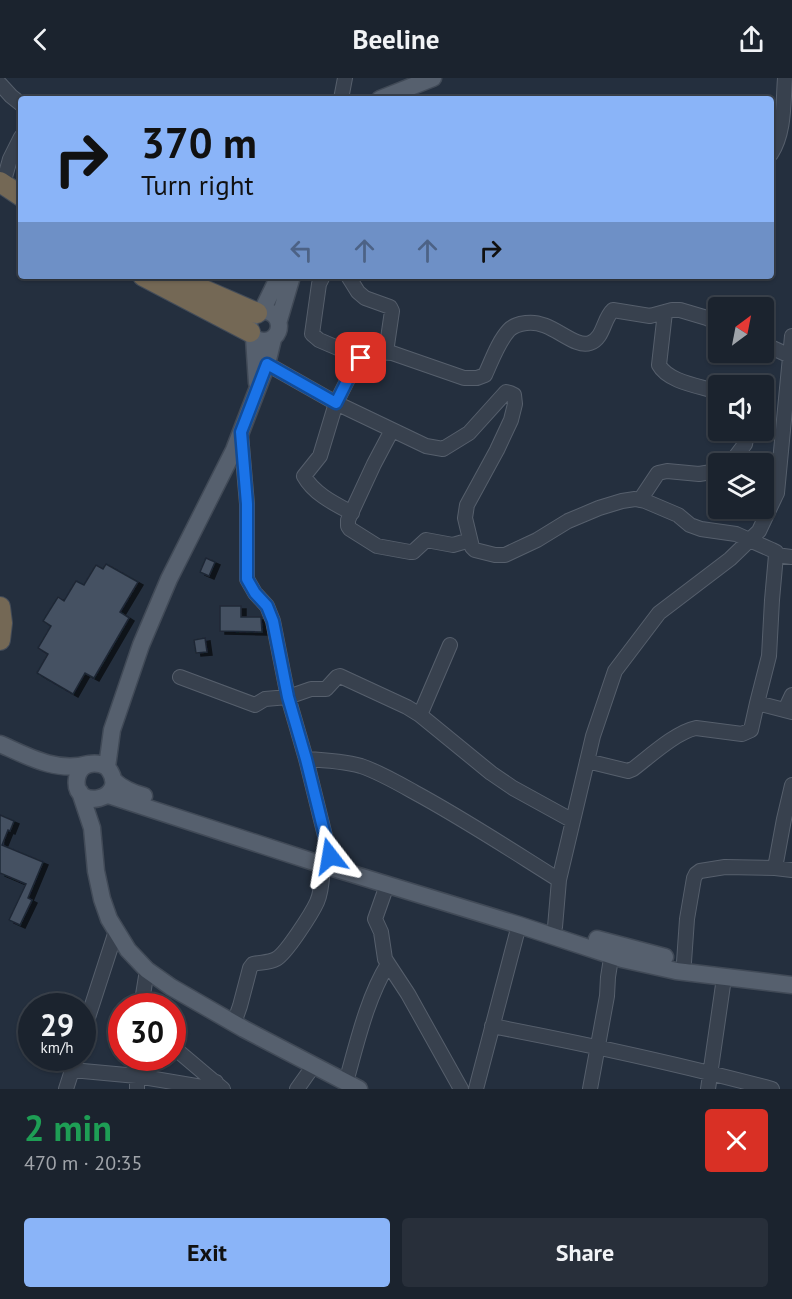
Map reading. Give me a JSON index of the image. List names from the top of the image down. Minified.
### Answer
{"north":"top right","page":{"header":"Beeline","turn":["370 m","Turn right"],"speed":"29 km/h","limit":"30","heading":["2 min","470 m · 20:35"],"buttons":["Exit","Share"]}}
